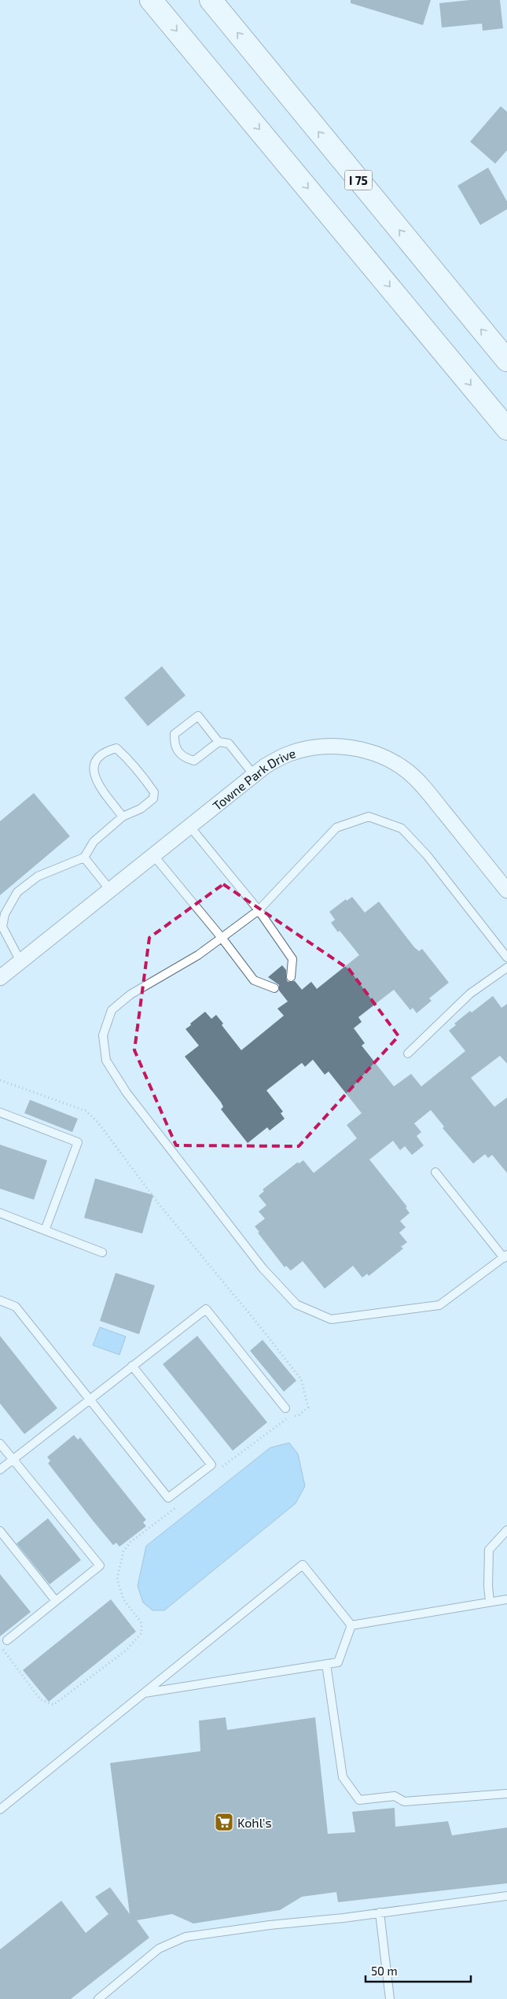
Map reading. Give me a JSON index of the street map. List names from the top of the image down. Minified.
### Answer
{"streets":{"highway":["I 75"],"street":["Towne Park Drive"]},"places":{"supermarket":["Kohl's"]},"scale_bar":"50 m"}
